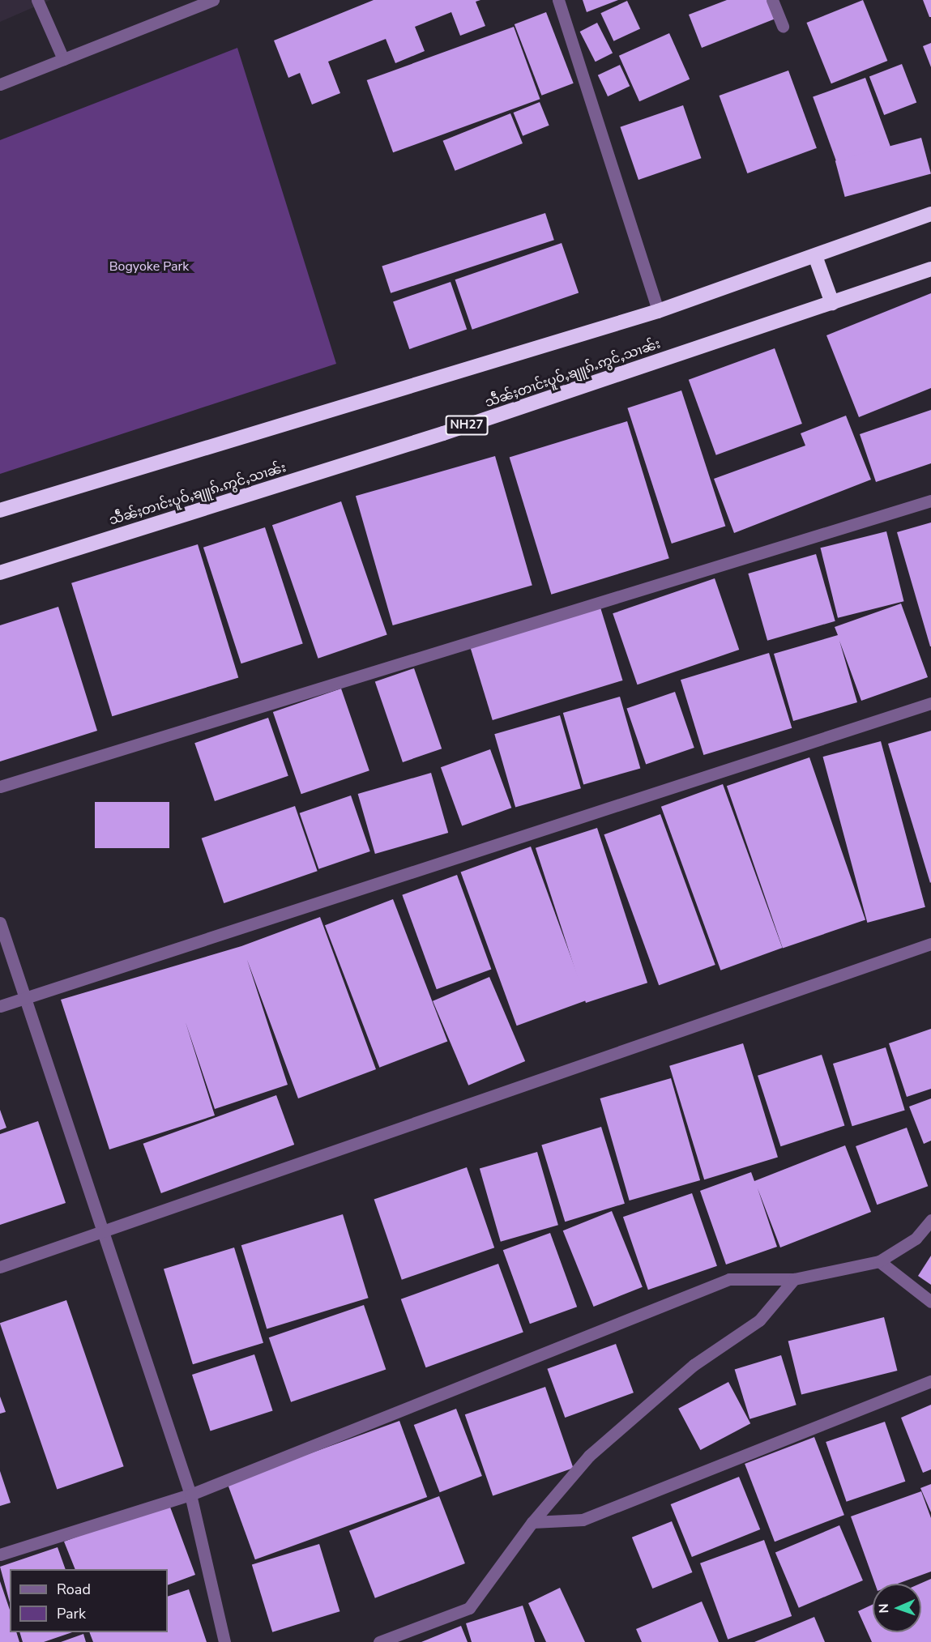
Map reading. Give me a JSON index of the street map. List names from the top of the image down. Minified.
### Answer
{"streets":{"highway":["သဵႅၼ်ႈတၢင်းပူဝ်ႇၶျူၵ်ႉဢွင်ႇသၢၼ်း","NH27"]},"parks":["Bogyoke Park"],"legend":["Road","Park"],"north":"left"}
